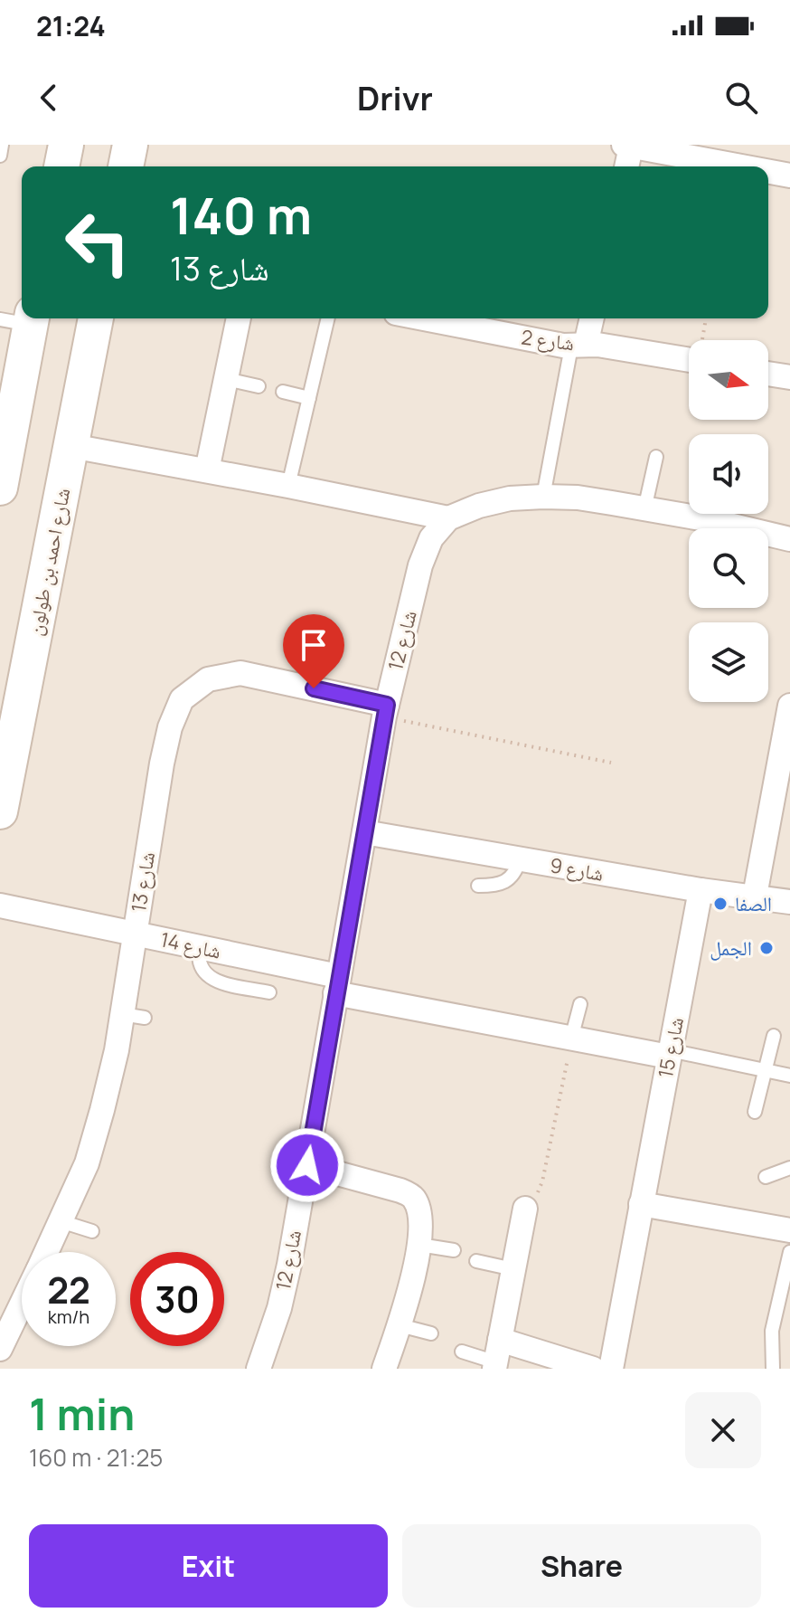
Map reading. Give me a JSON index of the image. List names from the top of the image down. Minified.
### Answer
{"streets":{"street":["شارع 2","شارع احمد بن طولون","شارع 12","شارع 9","شارع 13","شارع 14","شارع 15"]},"crossings":[["شارع 12","شارع 9"],["شارع 12","شارع 13"],["شارع 12","شارع 14"],["شارع 9","شارع 15"],["شارع 13","شارع 14"],["شارع 14","شارع 15"]],"places":["الصفا","الجمل"],"north":"right","page":{"status":"21:24","header":"Drivr","turn":["140 m","شارع 13"],"speed":"22 km/h","limit":"30","heading":["1 min","160 m · 21:25"],"buttons":["Exit","Share"]}}
